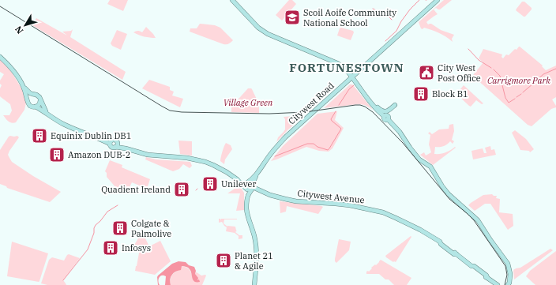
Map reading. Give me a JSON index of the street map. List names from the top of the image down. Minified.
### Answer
{"streets":{"street":["Citywest Road","Citywest Avenue"]},"crossings":[["Citywest Road","Citywest Avenue"]],"districts":["FORTUNESTOWN"],"parks":["Carrigmore Park","Village Green"],"places":{"school or university":["Scoil Aoife Community National School"],"public building":["City West Post Office"],"building":["Block B1","Equinix Dublin DB1","Amazon DUB-2","Unilever","Quadient Ireland","Colgate & Palmolive","Infosys","Planet 21 & Agile"]},"north":"bottom left"}
